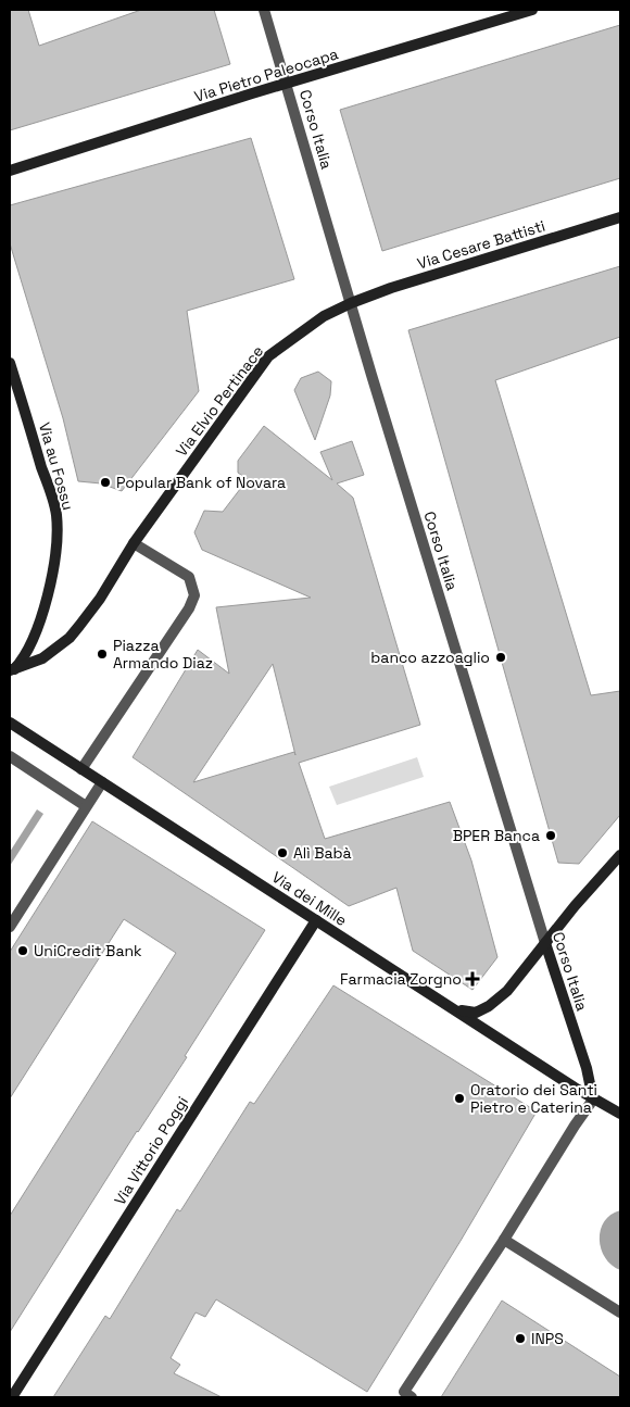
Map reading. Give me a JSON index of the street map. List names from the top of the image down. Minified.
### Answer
{"streets":{"street":["Via Pietro Paleocapa","Corso Italia","Via Cesare Battisti","Via Elvio Pertinace","Via au Fossu","Via dei Mille","Via Vittorio Poggi"]},"crossings":[["Via Pietro Paleocapa","Corso Italia"],["Corso Italia","Via Cesare Battisti"],["Corso Italia","Via Elvio Pertinace"],["Corso Italia","Via dei Mille"],["Via Cesare Battisti","Via Elvio Pertinace"],["Via dei Mille","Via Vittorio Poggi"]],"places":{"other":["Popular Bank of Novara","Piazza Armando Diaz","banco azzoaglio","BPER Banca","Alì Babà","UniCredit Bank","Oratorio dei Santi Pietro e Caterina","INPS"],"health":["Farmacia Zorgno"]}}
